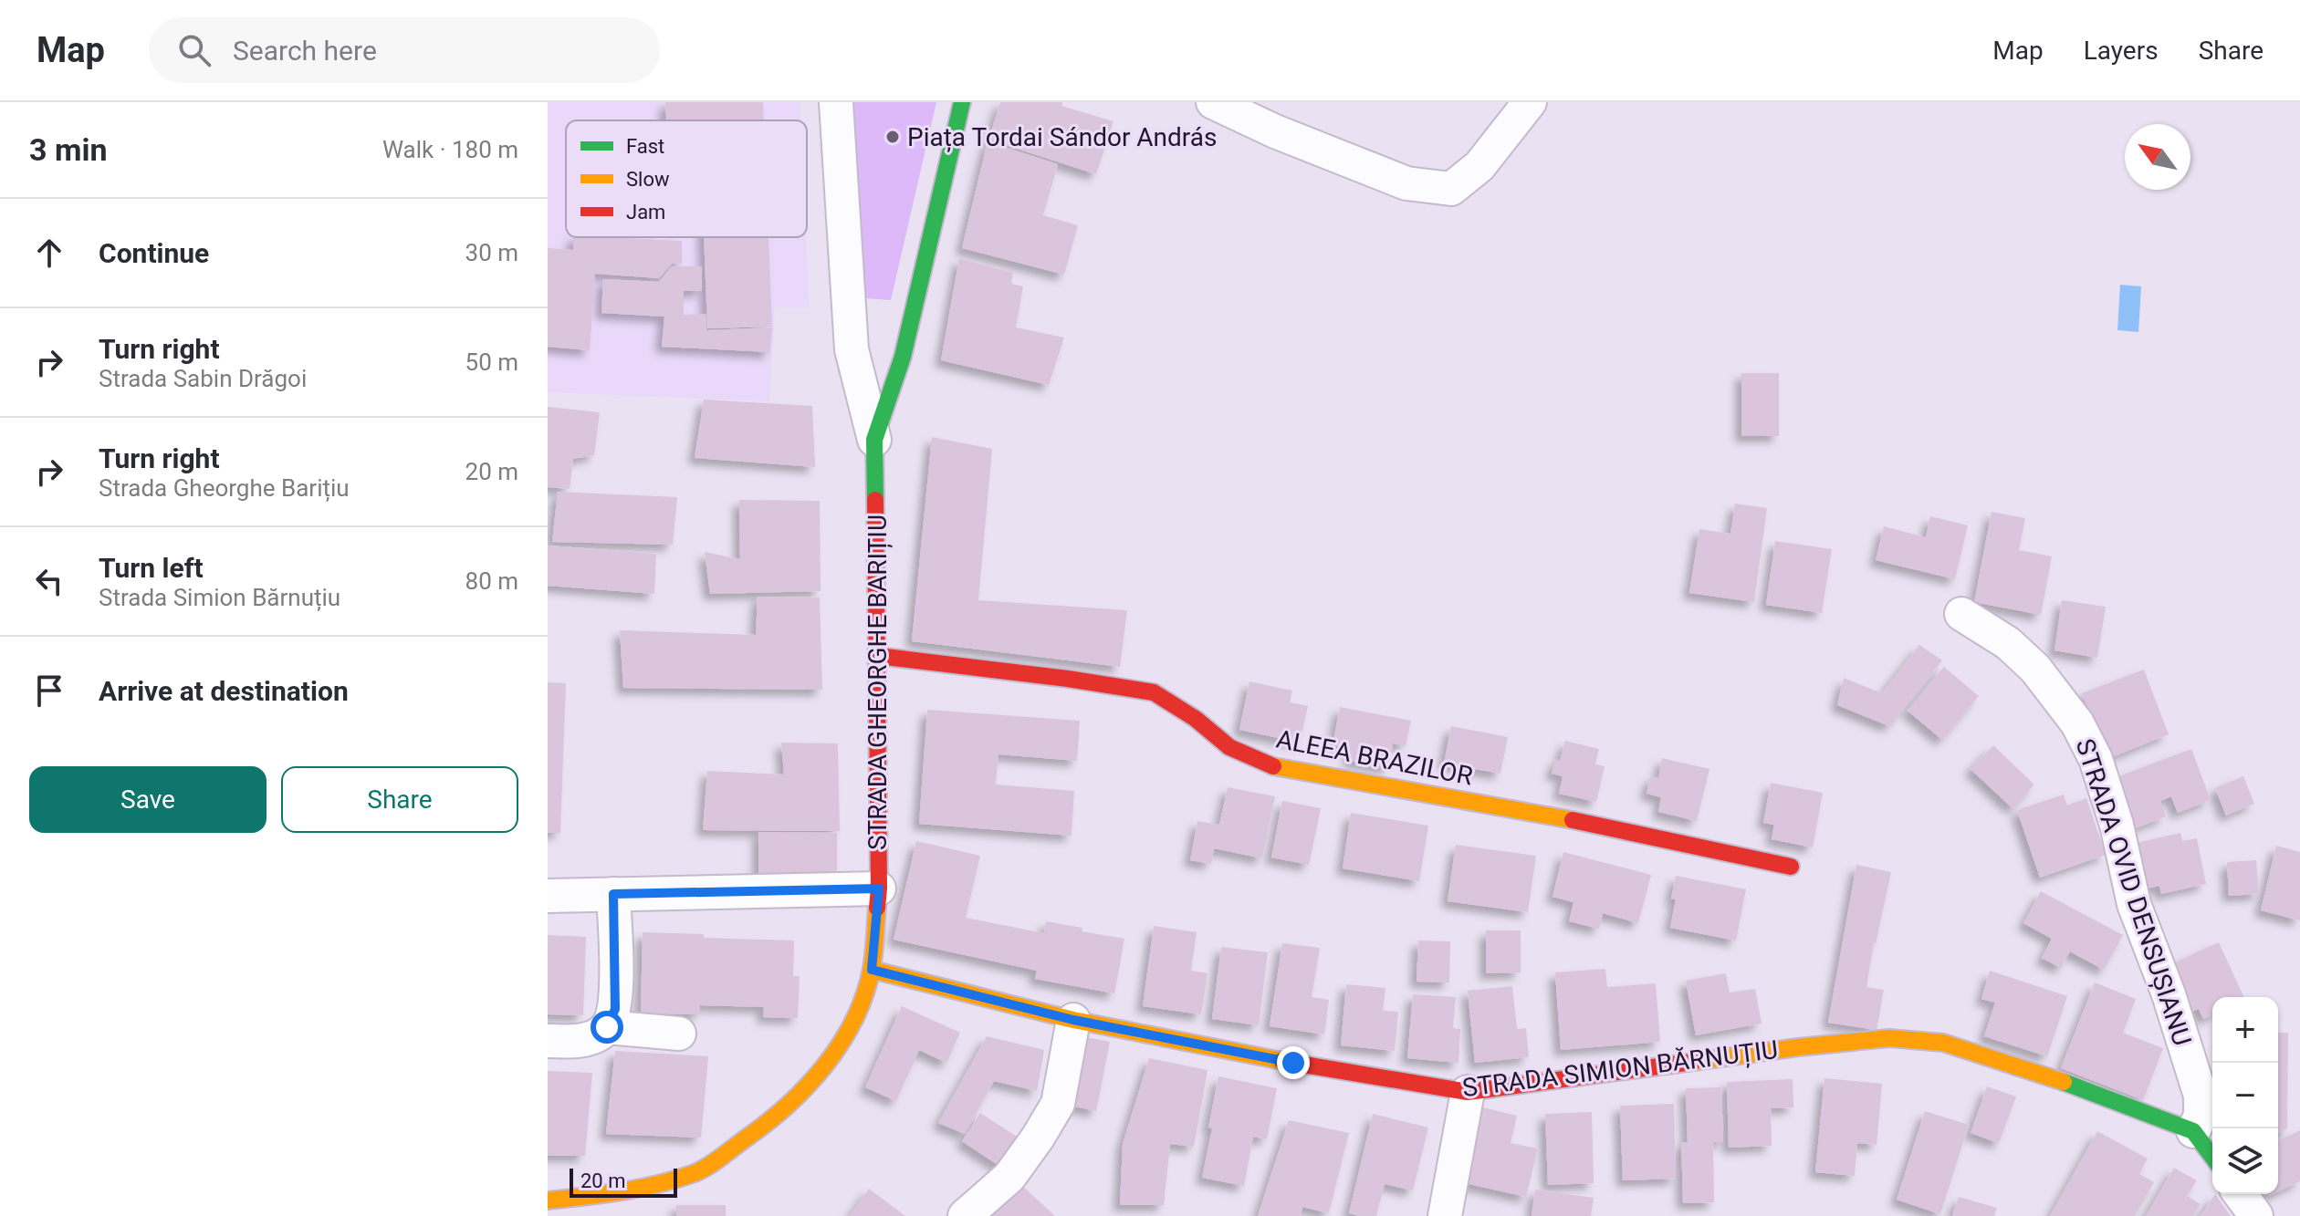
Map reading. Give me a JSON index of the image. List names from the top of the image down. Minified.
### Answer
{"streets":{"street":["STRADA GHEORGHE BARIȚIU","ALEEA BRAZILOR","STRADA OVID DENSUȘIANU","STRADA SIMION BĂRNUȚIU"]},"crossings":[["STRADA GHEORGHE BARIȚIU","ALEEA BRAZILOR"],["STRADA GHEORGHE BARIȚIU","STRADA SIMION BĂRNUȚIU"],["STRADA OVID DENSUȘIANU","STRADA SIMION BĂRNUȚIU"]],"places":["Piața Tordai Sándor András"],"legend":["Fast","Slow","Jam"],"scale_bar":"20 m","north":"top left","page":{"header":"Map","search":"Search here","nav":["Map","Layers","Share"],"heading":["3 min","Walk · 180 m"],"list":[["Continue","30 m"],["Turn right","Strada Sabin Drăgoi","50 m"],["Turn right","Strada Gheorghe Barițiu","20 m"],["Turn left","Strada Simion Bărnuțiu","80 m"],"Arrive at destination"],"buttons":["Save","Share"],"map_buttons":["+","−"],"scale":"20 m"}}
